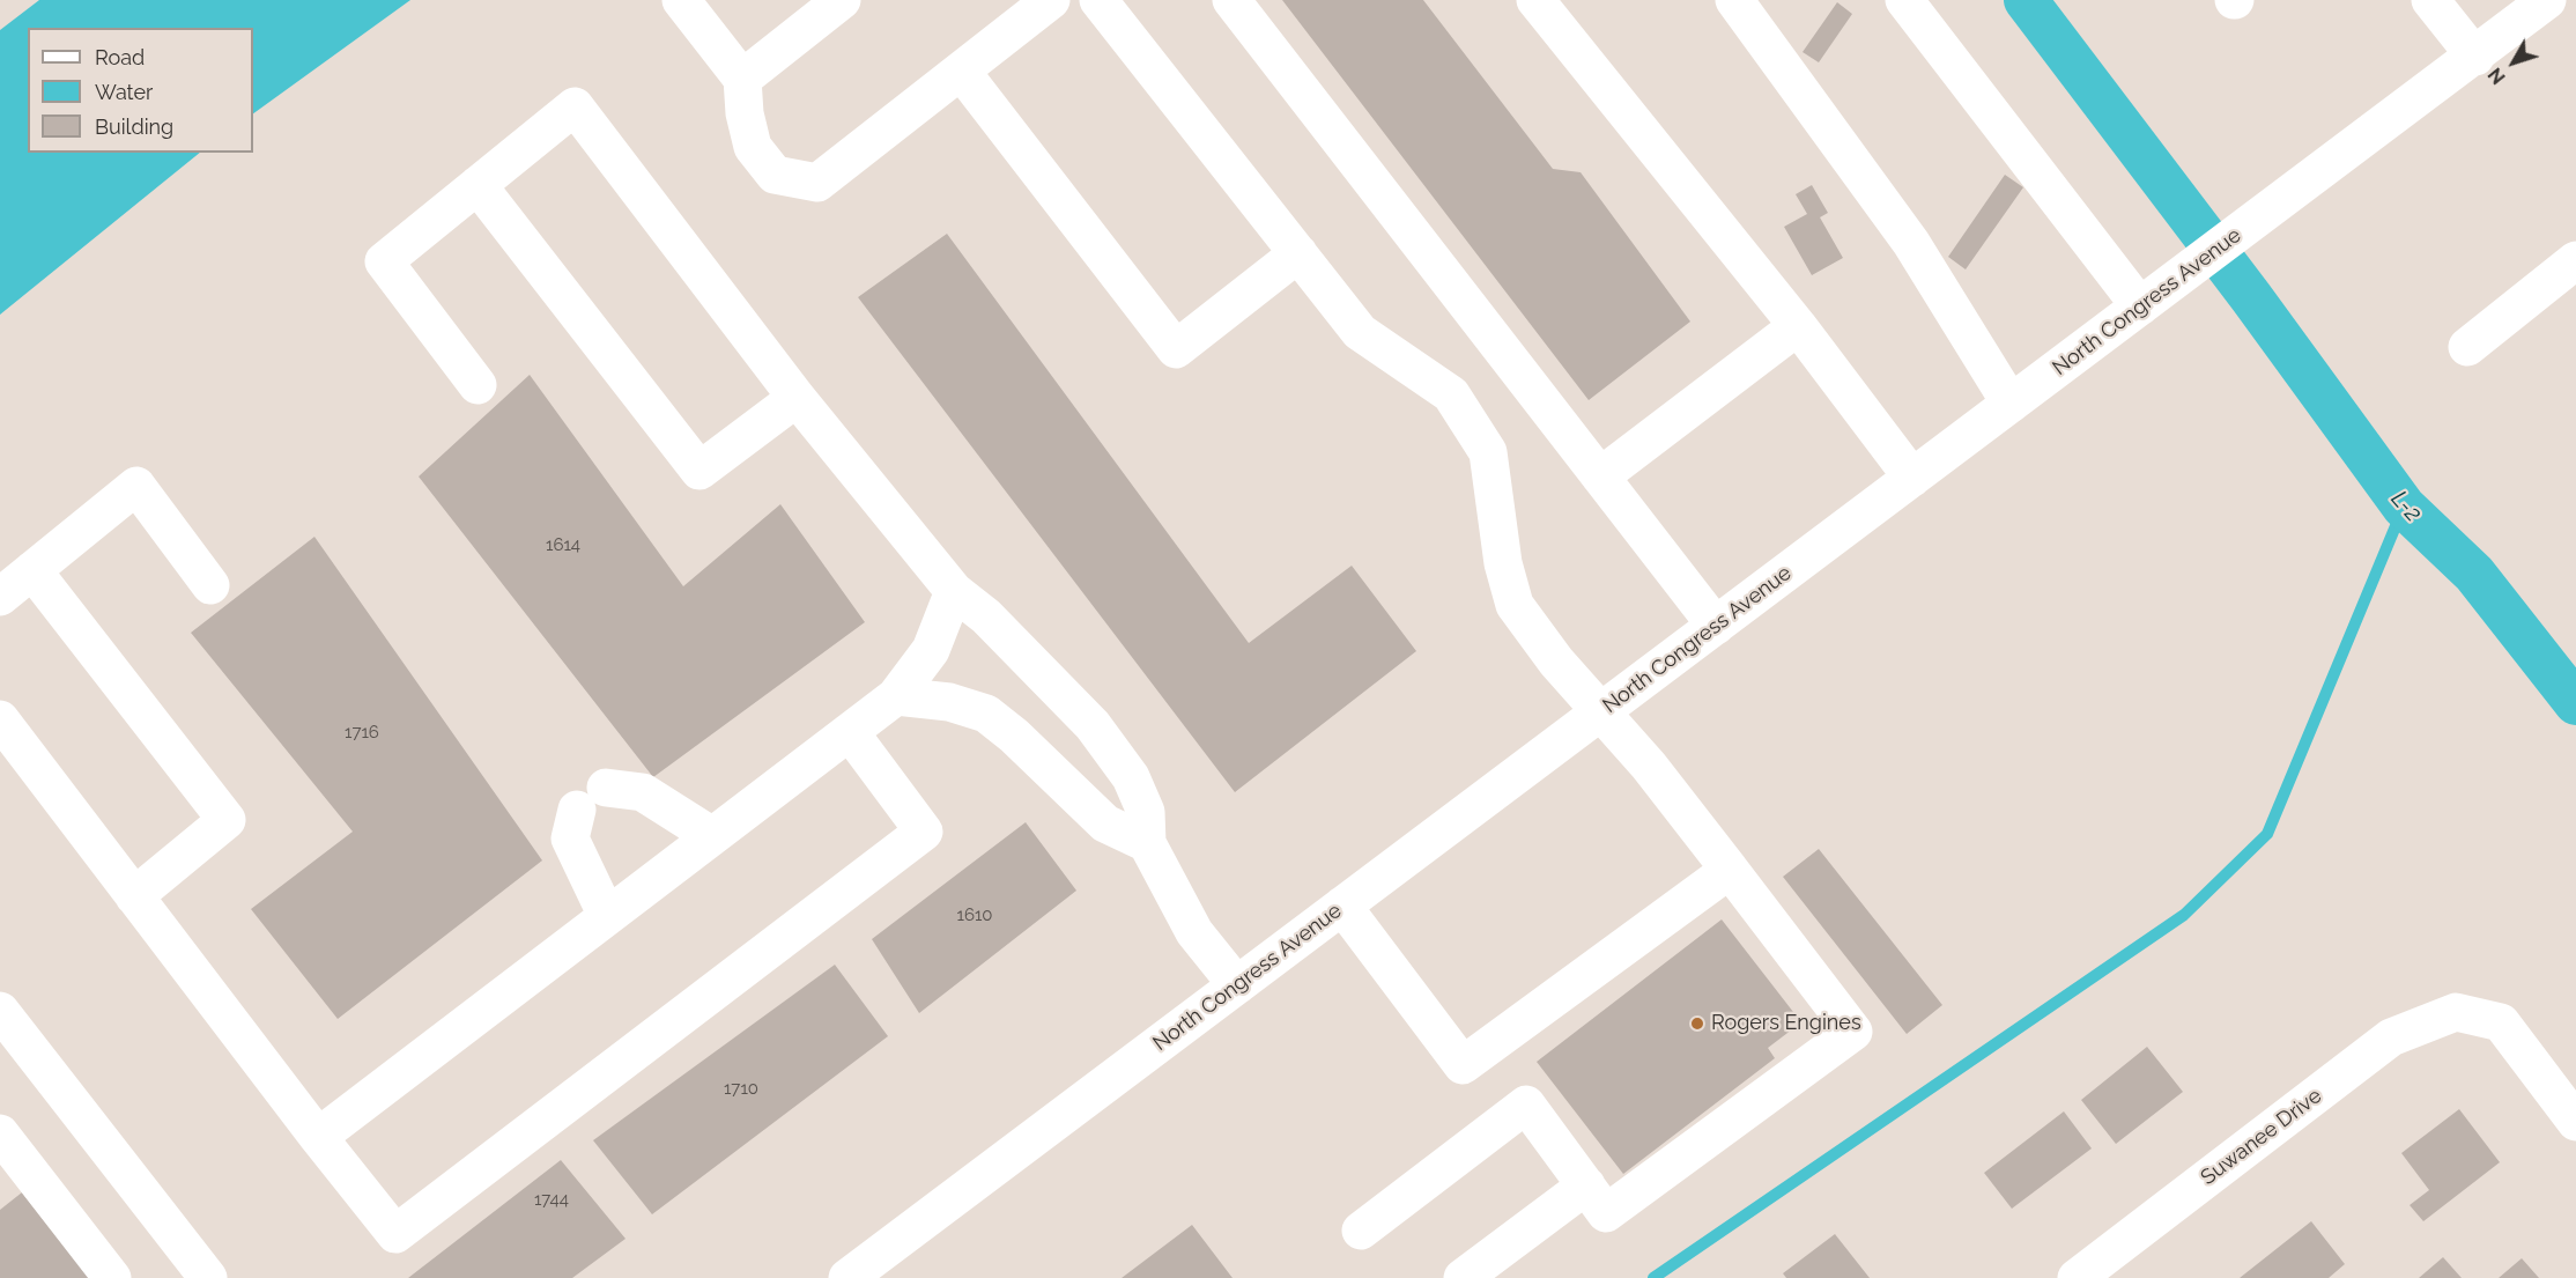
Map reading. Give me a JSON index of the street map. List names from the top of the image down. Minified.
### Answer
{"streets":{"street":["North Congress Avenue","Suwanee Drive"]},"water":["L-2"],"places":["Rogers Engines"],"house_numbers":["1614","1716","1610","1710","1744"],"legend":["Road","Water","Building"],"north":"bottom left"}
